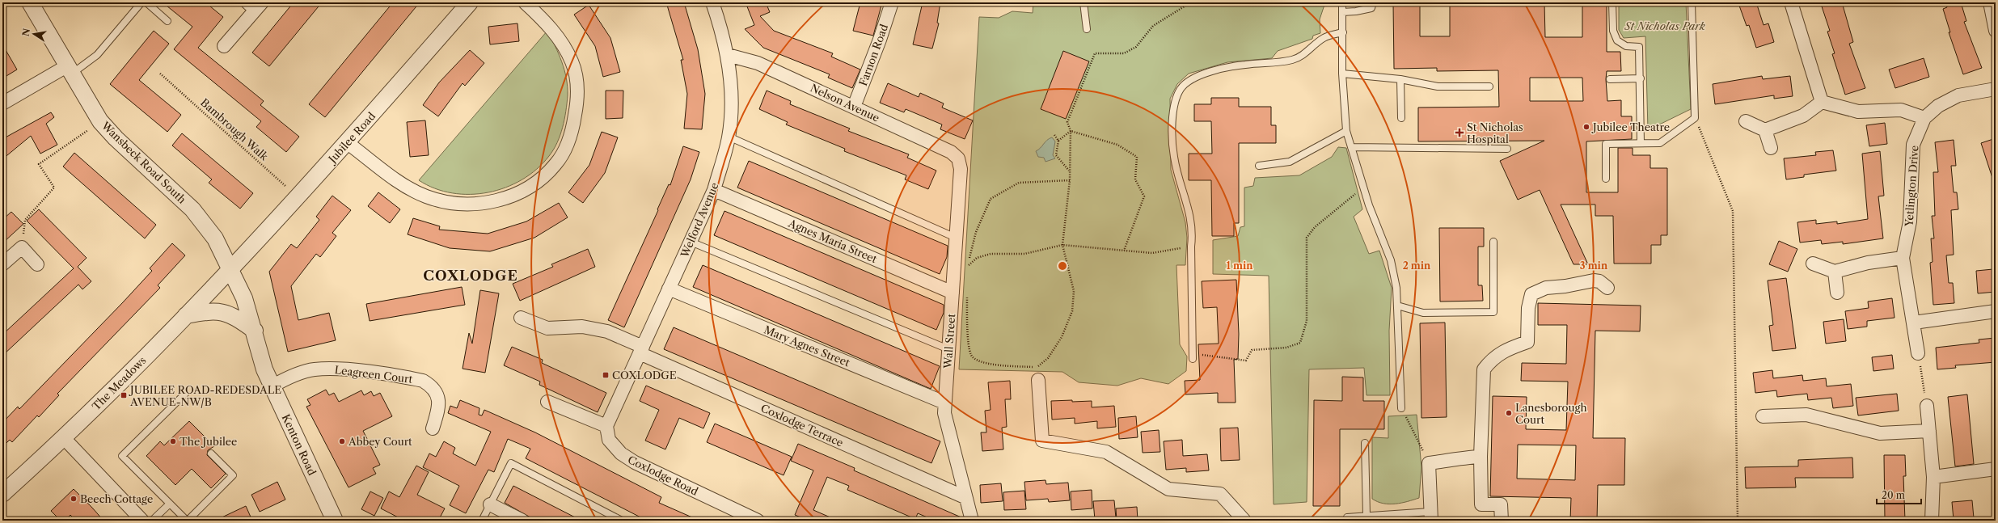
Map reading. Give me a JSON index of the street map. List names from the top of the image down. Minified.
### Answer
{"streets":{"street":["Farnon Road","Nelson Avenue","Jubilee Road","Wansbeck Road South","Yetlington Drive","Welford Avenue","Agnes Maria Street","Wall Street","Mary Agnes Street","Leagreen Court","The Meadows","Coxlodge Terrace","Kenton Road","Coxlodge Road"],"path":["Bambrough Walk"]},"crossings":[["Farnon Road","Nelson Avenue"],["Nelson Avenue","Welford Avenue"],["Nelson Avenue","Wall Street"],["Bambrough Walk","Jubilee Road"],["Jubilee Road","Wansbeck Road South"],["Jubilee Road","The Meadows"],["Jubilee Road","Kenton Road"],["Wansbeck Road South","The Meadows"],["Wansbeck Road South","Kenton Road"],["Welford Avenue","Agnes Maria Street"],["Welford Avenue","Mary Agnes Street"],["Welford Avenue","Coxlodge Terrace"],["Welford Avenue","Coxlodge Road"],["Agnes Maria Street","Wall Street"],["Wall Street","Mary Agnes Street"],["Wall Street","Coxlodge Terrace"],["Leagreen Court","Kenton Road"],["The Meadows","Kenton Road"]],"districts":["COXLODGE"],"parks":["St Nicholas Park"],"places":{"other":["Jubilee Theatre","Lanesborough Court","The Jubilee","Abbey Court","Beech Cottage"],"health":["St Nicholas Hospital"],"transit":["COXLODGE","JUBILEE ROAD-REDESDALE AVENUE-NW/B"]},"scale_bar":"20 m","north":"left","rings":["1 min","2 min","3 min"]}
